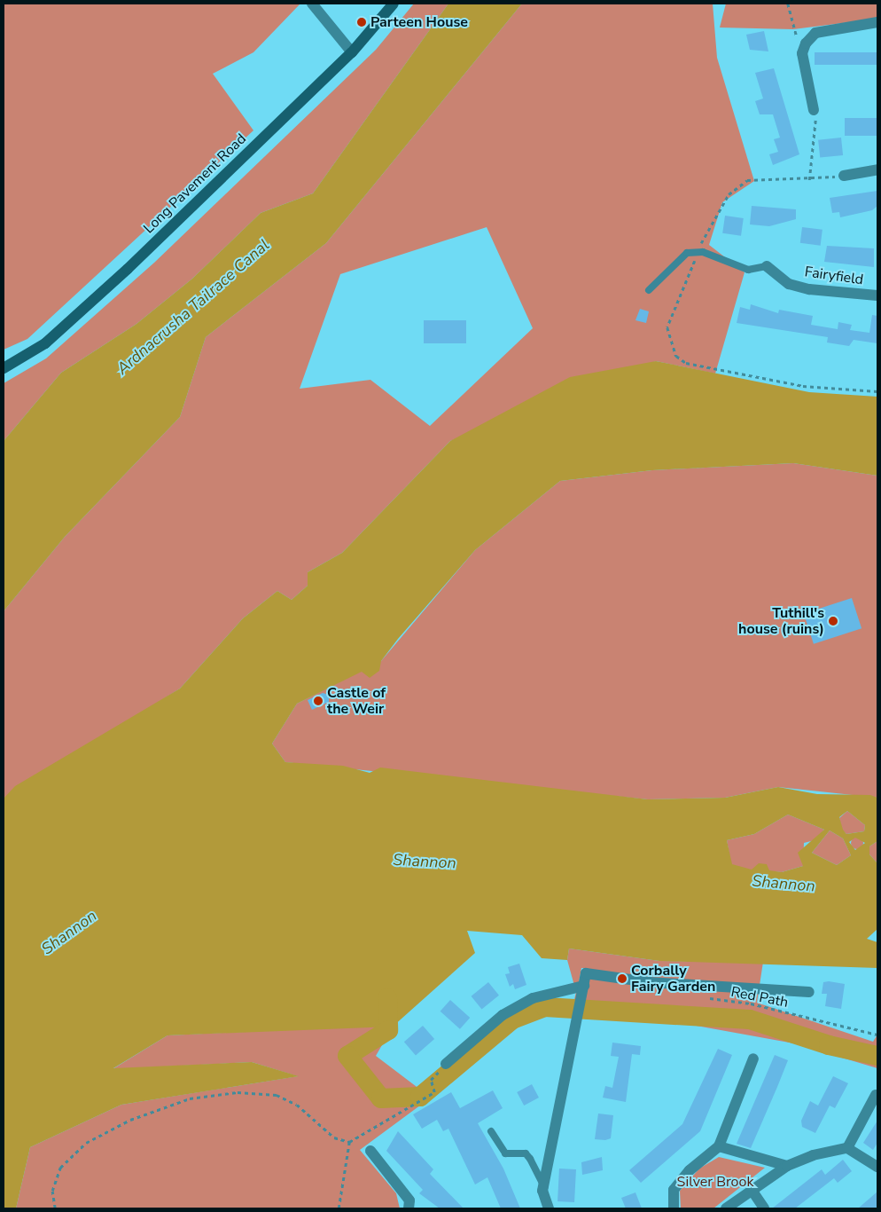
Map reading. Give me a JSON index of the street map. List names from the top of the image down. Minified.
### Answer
{"streets":{"main road":["Long Pavement Road"],"street":["Fairyfield"],"path":["Red Path"]},"water":["Ardnacrusha Tailrace Canal","Shannon"],"parks":["Silver Brook"],"places":["Parteen House","Tuthill's house (ruins)","Castle of the Weir","Corbally Fairy Garden"]}
